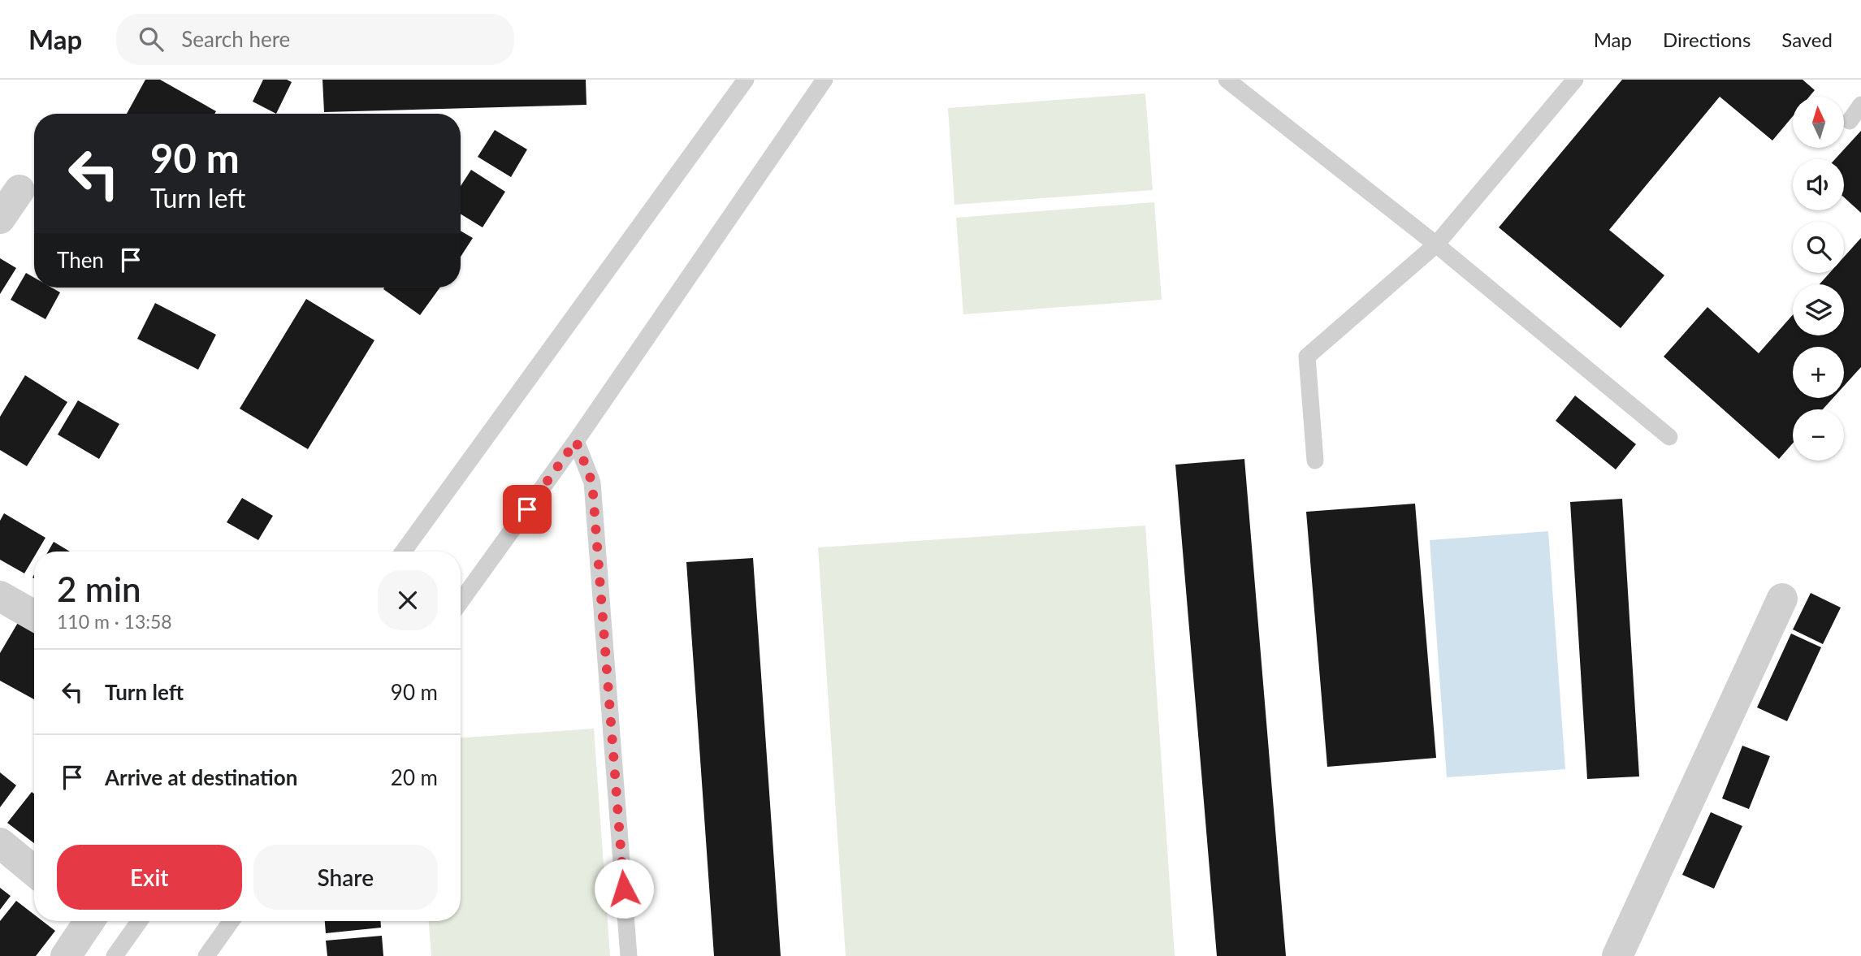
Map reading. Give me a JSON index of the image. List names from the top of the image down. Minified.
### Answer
{"north":"top","page":{"header":"Map","search":"Search here","nav":["Map","Directions","Saved"],"map_buttons":["+","−"],"turn":["90 m","Turn left"],"then":"Then","heading":["2 min","110 m · 13:58"],"list":[{"name":"Turn left","value":"90 m"},{"name":"Arrive at destination","value":"20 m"}],"buttons":["Exit","Share"]}}
